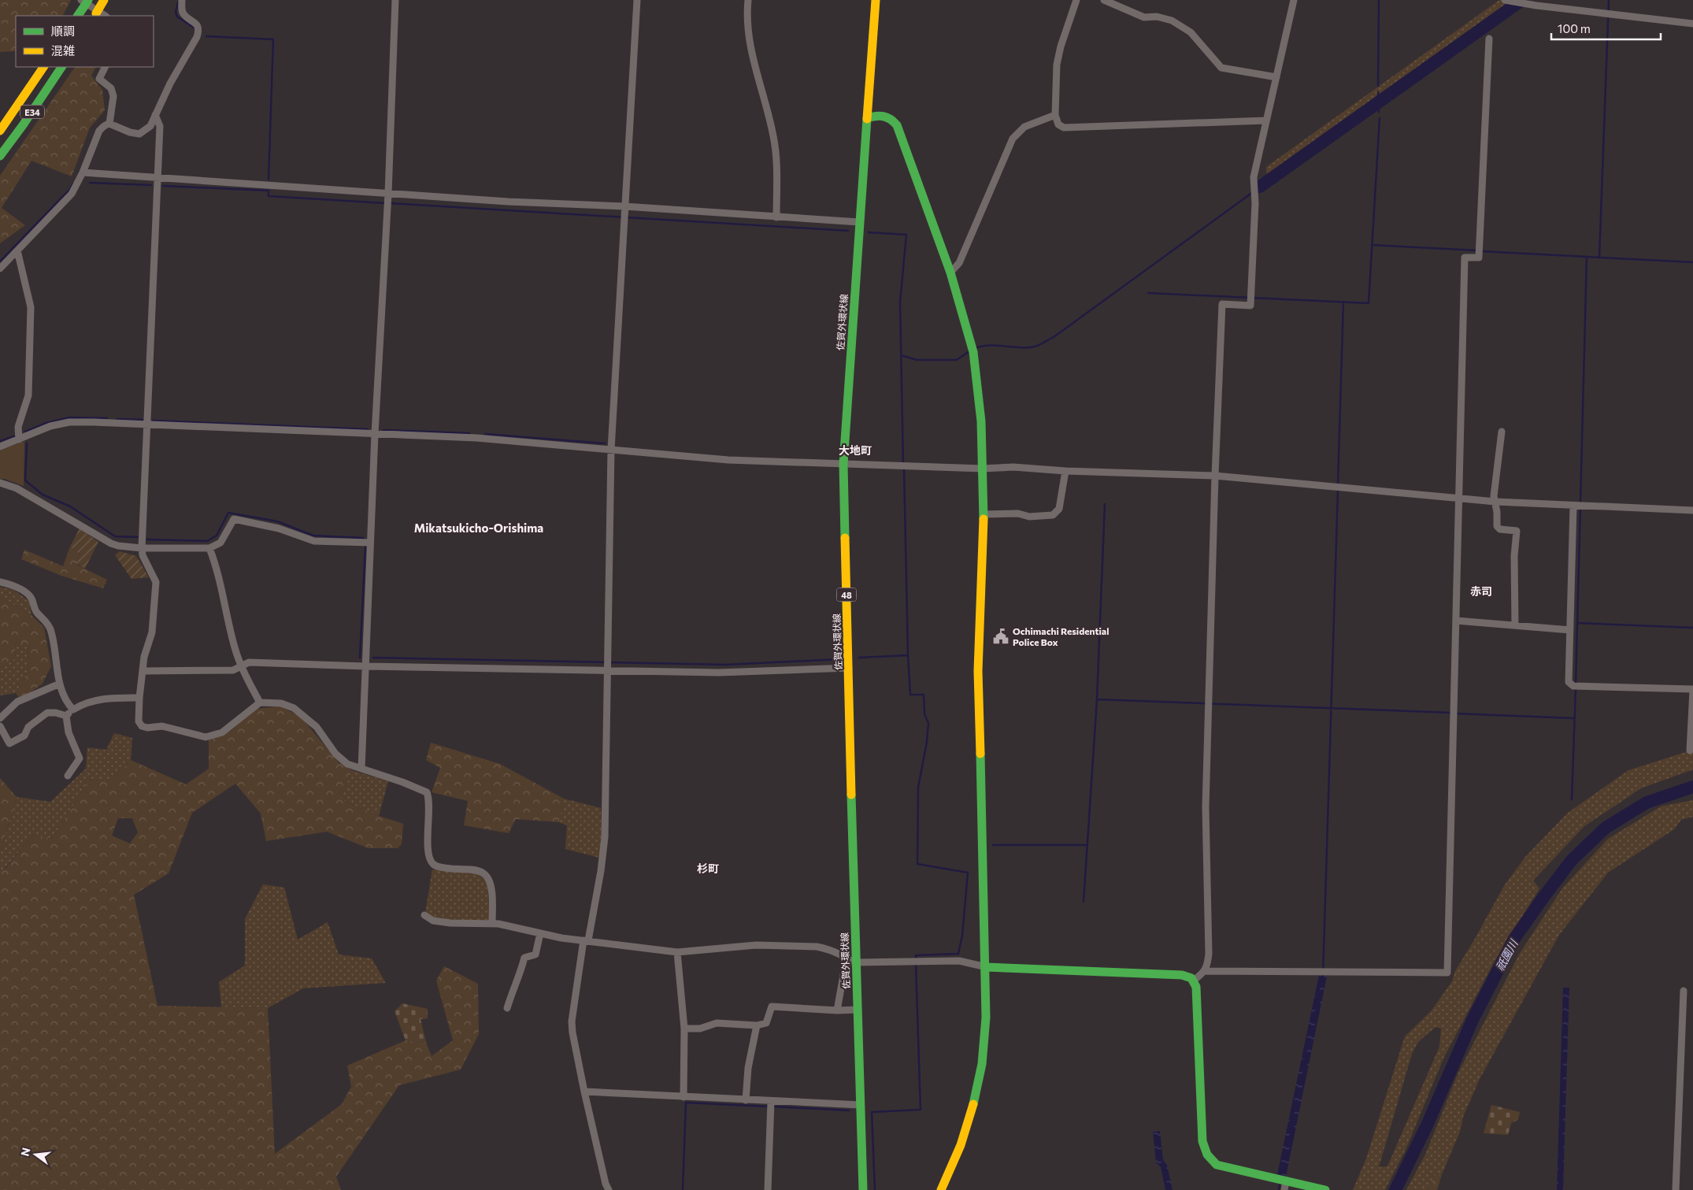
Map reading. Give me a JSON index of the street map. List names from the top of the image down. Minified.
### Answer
{"streets":{"main road":["E34","佐賀外環状線","48"]},"districts":["大地町","Mikatsukicho-Orishima","赤司","杉町"],"water":["祇園川"],"places":{"public building":["Ochimachi Residential Police Box"]},"legend":["順調","混雑"],"scale_bar":"100 m","north":"left"}
